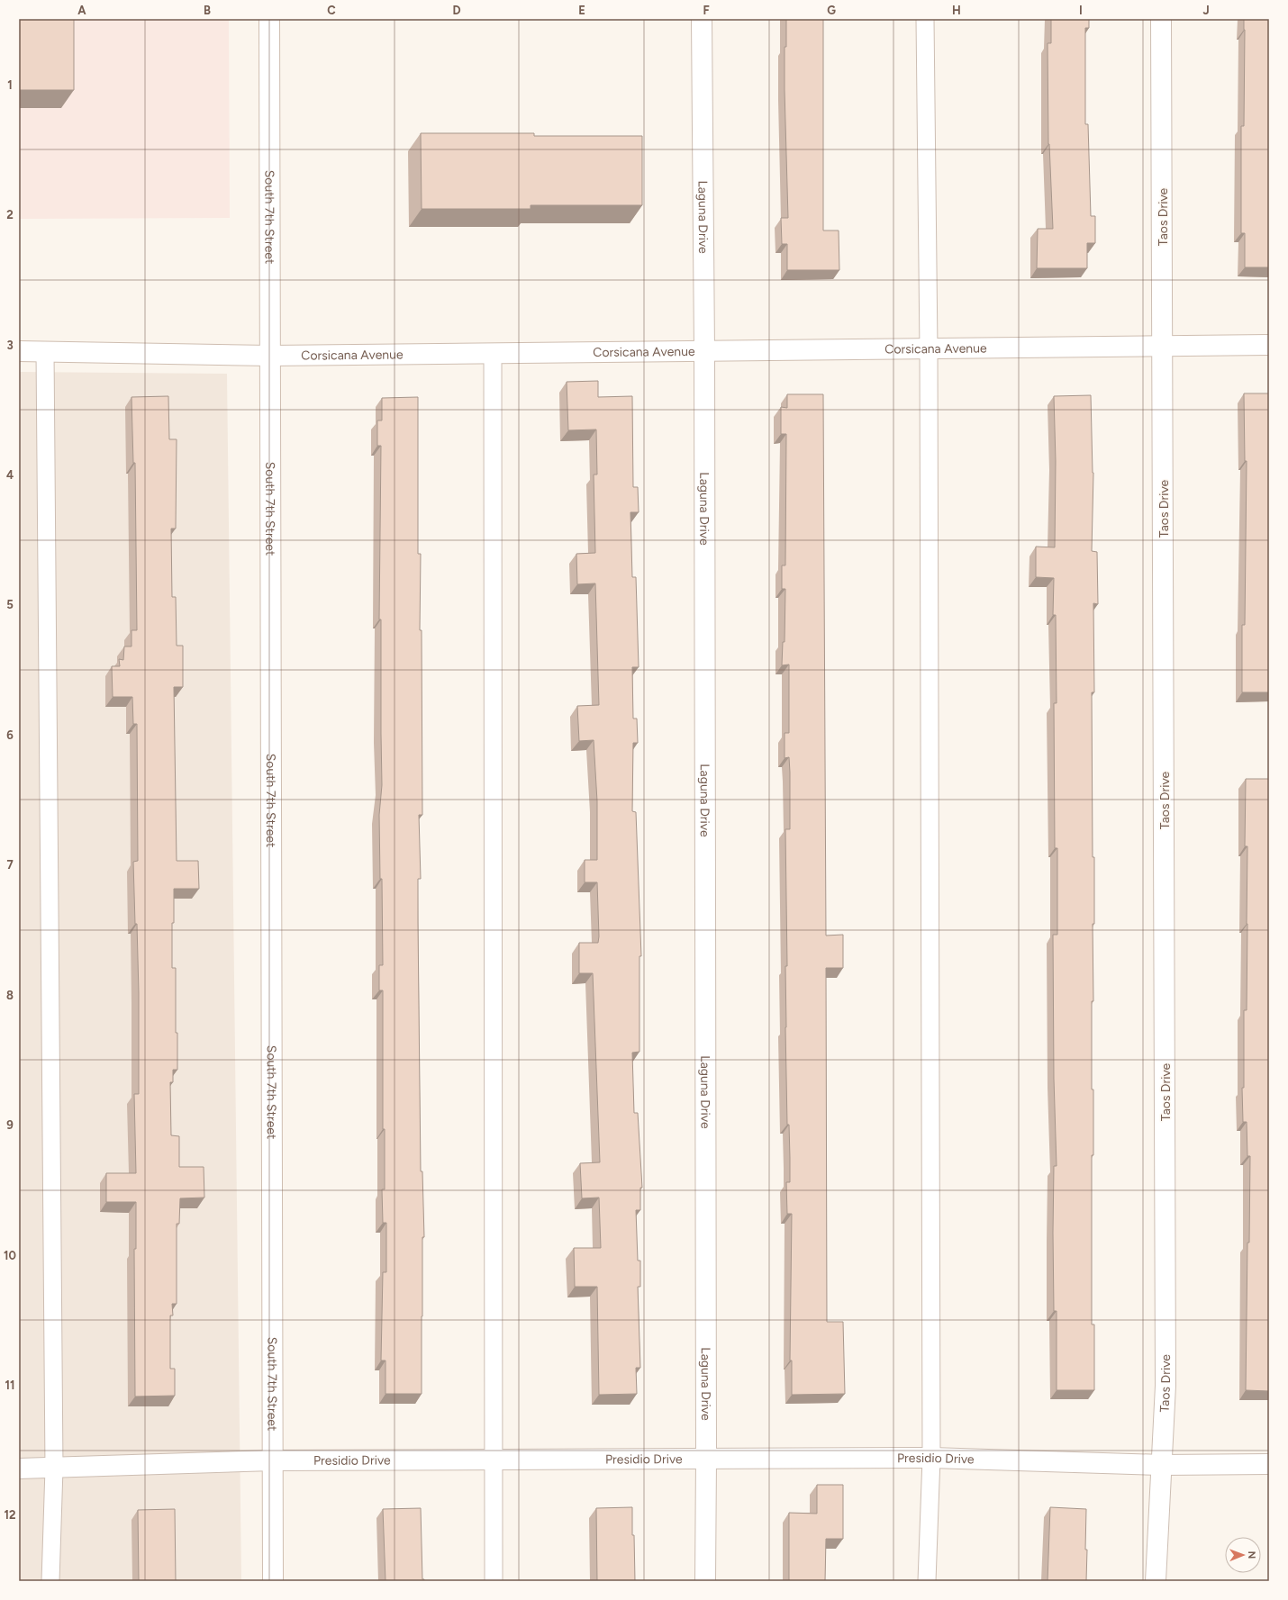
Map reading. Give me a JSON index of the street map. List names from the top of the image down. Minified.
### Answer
{"streets":{"street":["South 7th Street","Laguna Drive","Taos Drive","Corsicana Avenue","Presidio Drive"]},"crossings":[["South 7th Street","Corsicana Avenue"],["South 7th Street","Presidio Drive"],["Laguna Drive","Corsicana Avenue"],["Laguna Drive","Presidio Drive"],["Taos Drive","Corsicana Avenue"],["Taos Drive","Presidio Drive"]],"north":"right","grid":{"columns":["A","B","C","D","E","F","G","H","I","J"],"rows":["1","2","3","4","5","6","7","8","9","10","11","12"]}}
